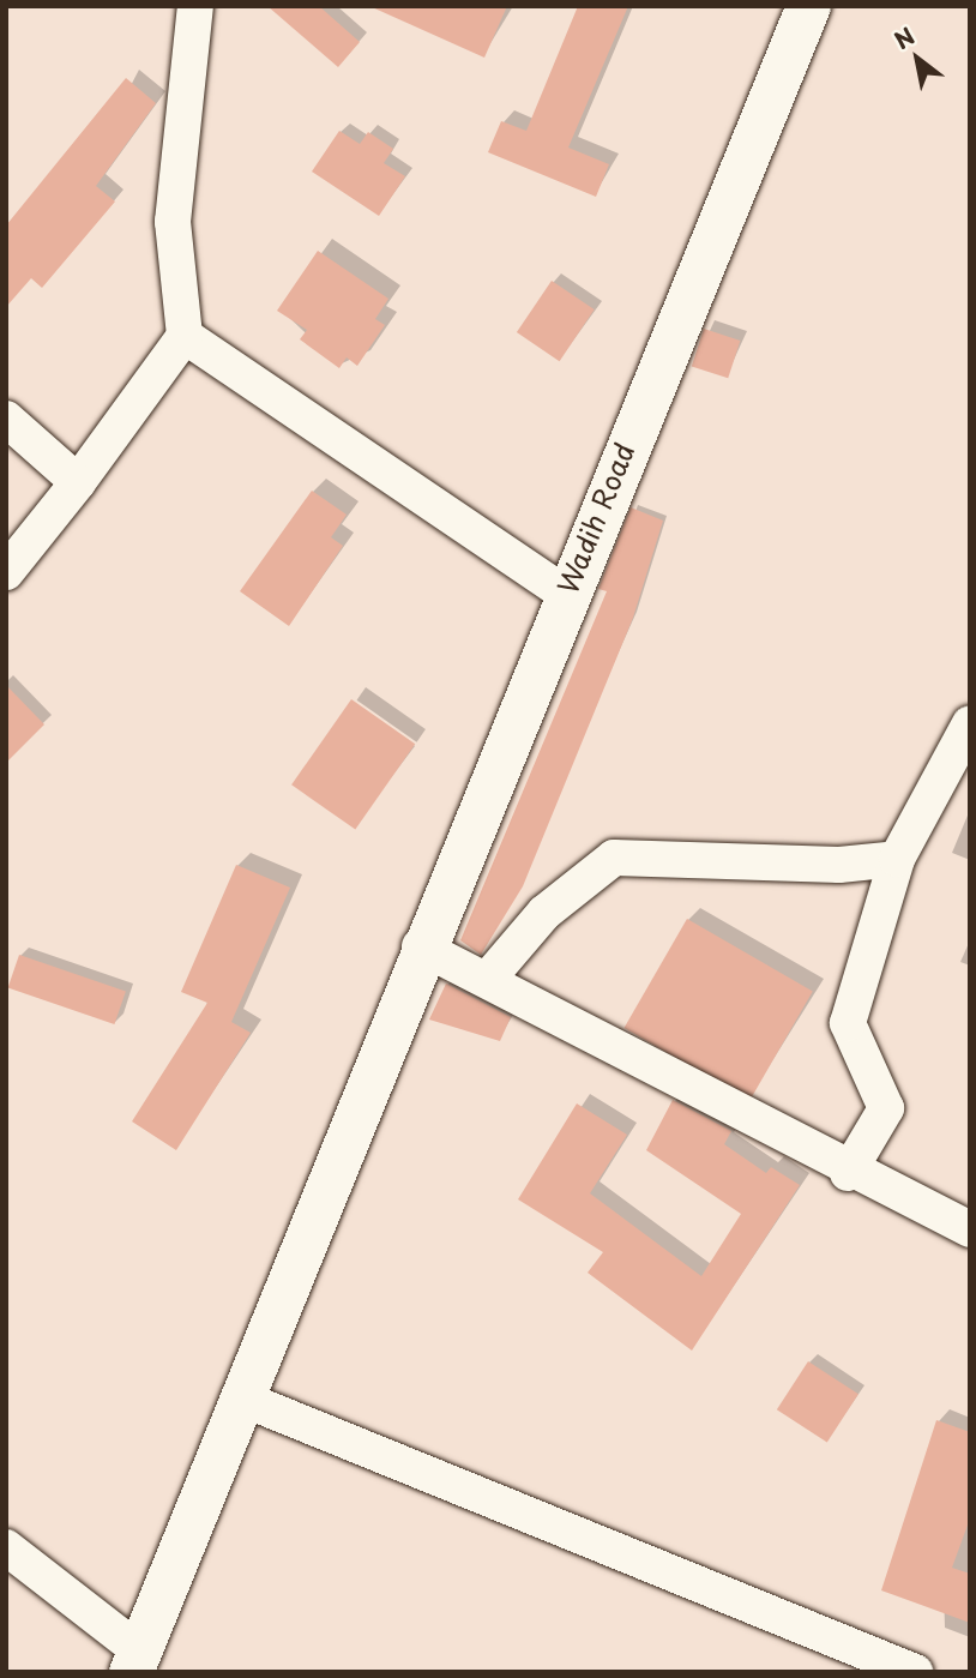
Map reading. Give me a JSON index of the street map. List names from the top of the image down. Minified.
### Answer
{"streets":{"street":["Wadih Road"]},"north":"top left"}
